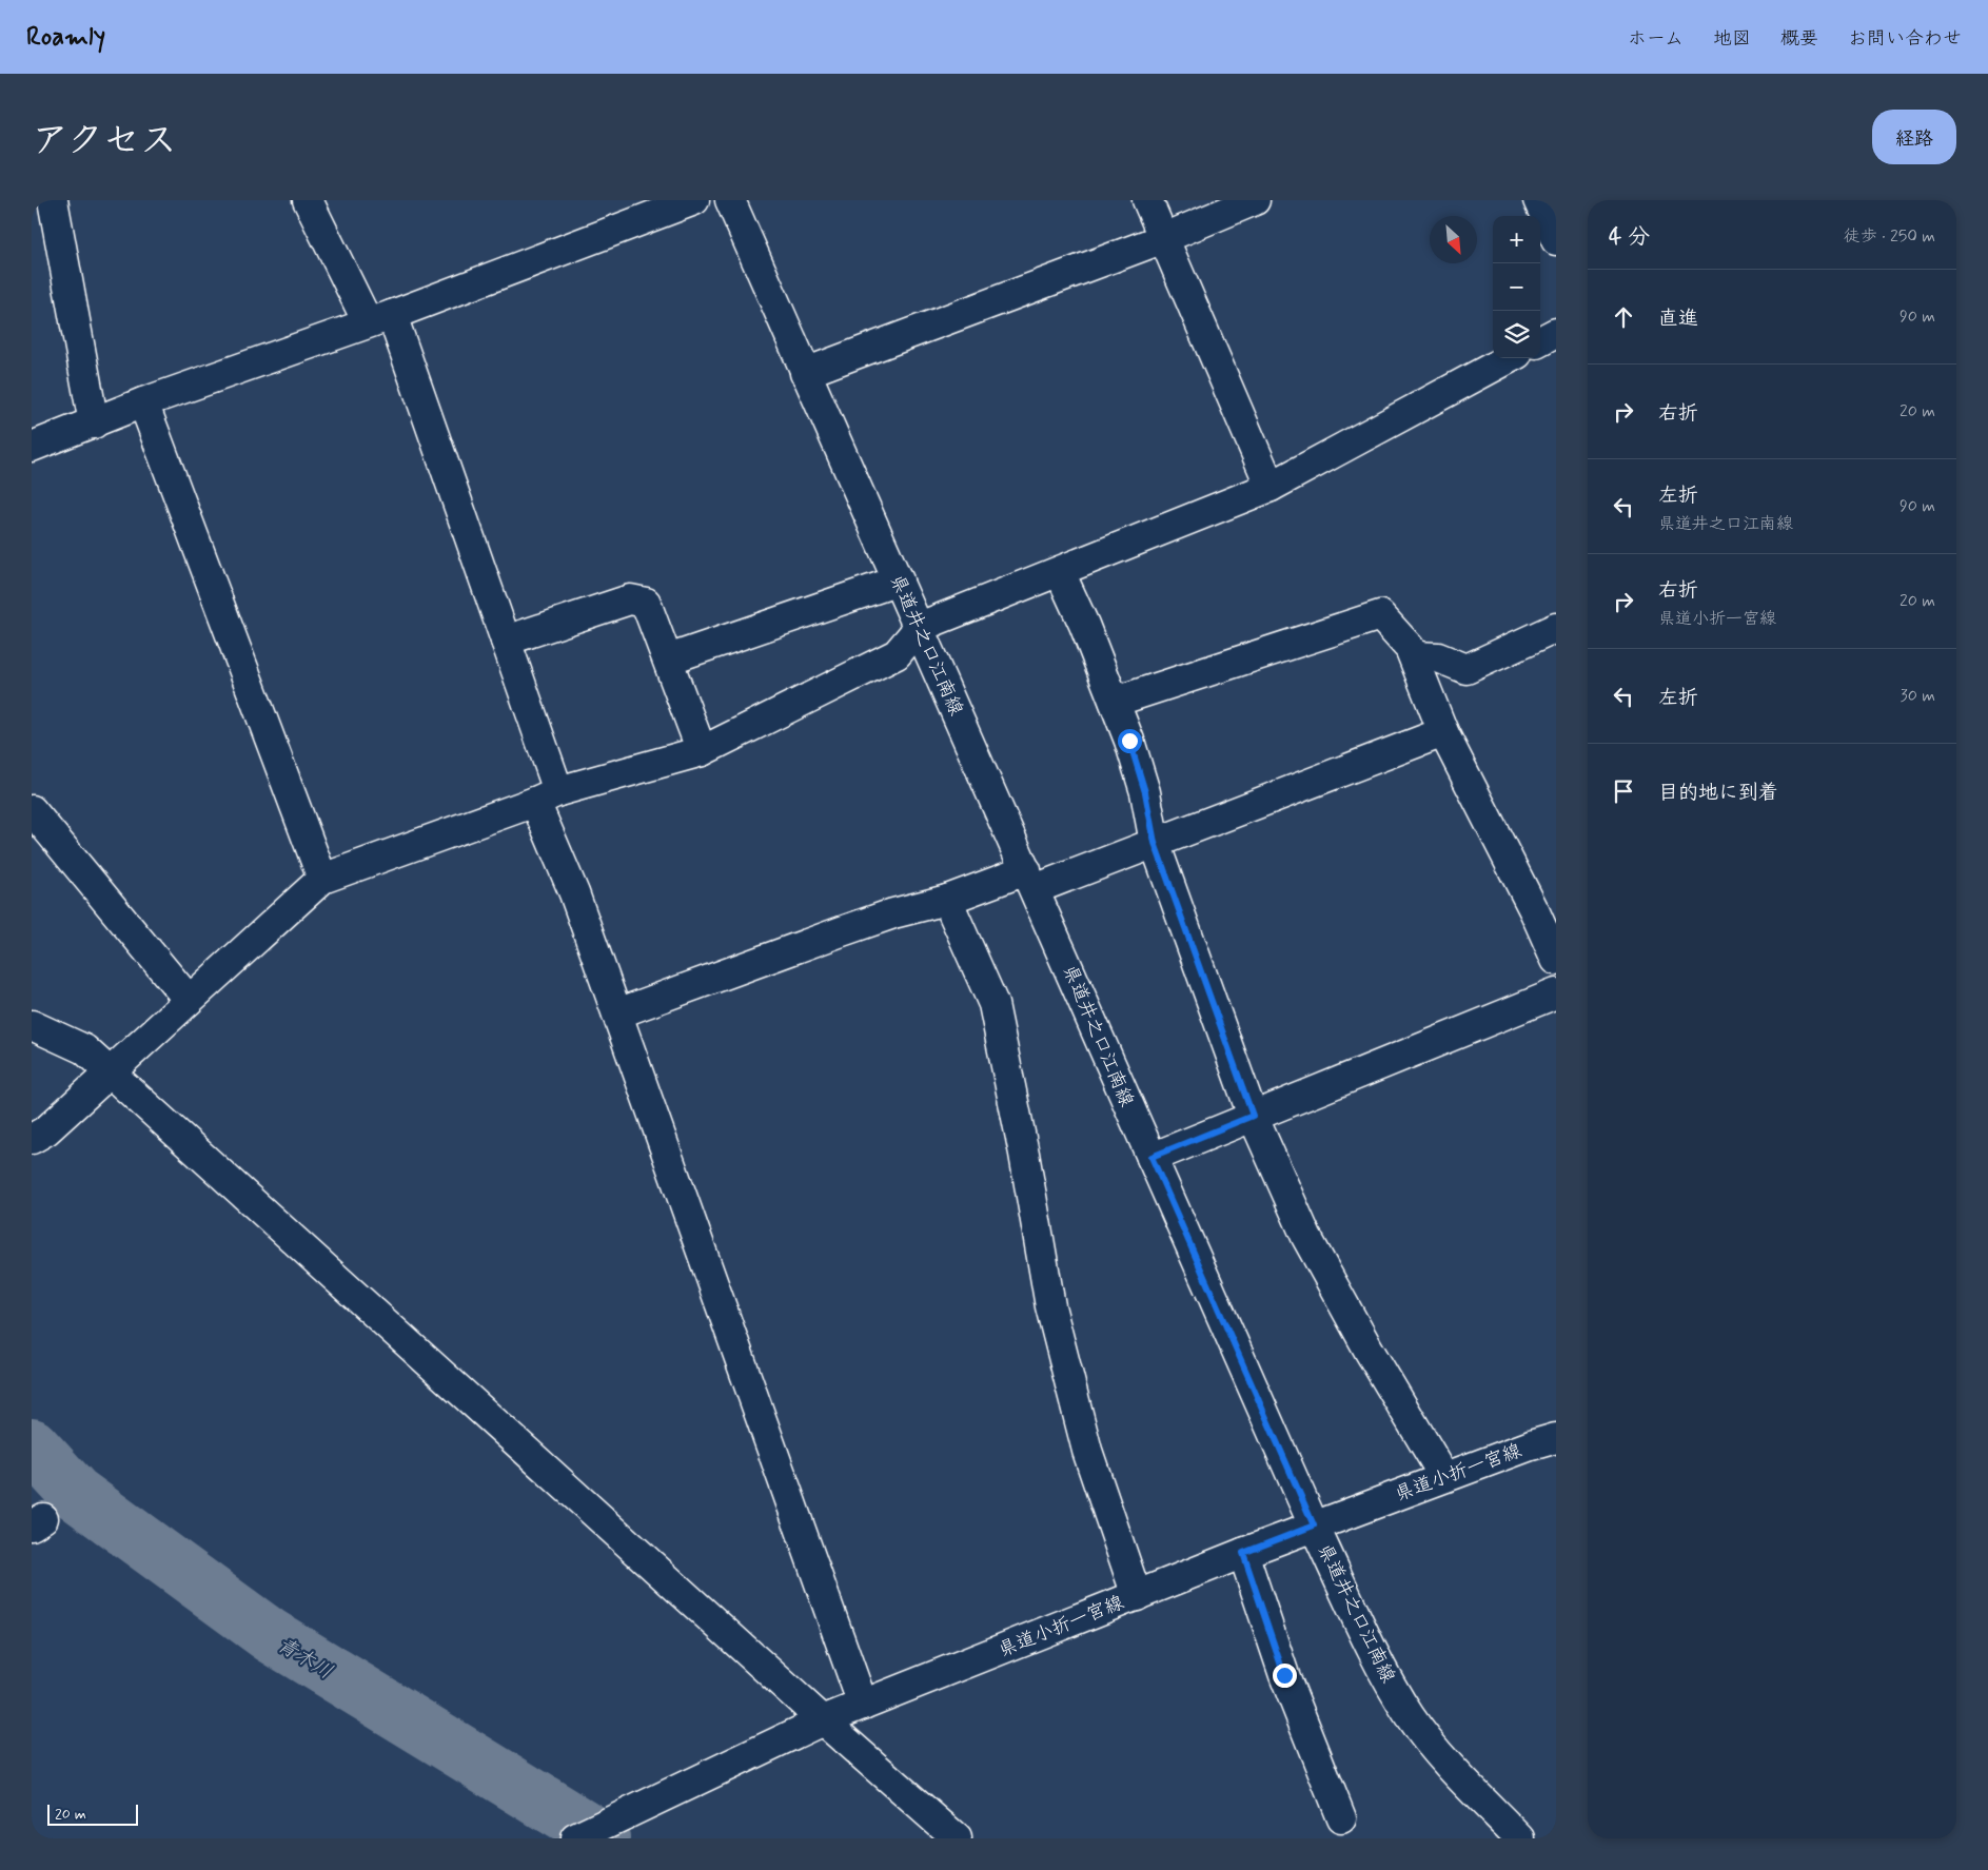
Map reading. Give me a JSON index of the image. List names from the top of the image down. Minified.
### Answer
{"streets":{"street":["県道井之口江南線","県道小折一宮線"]},"crossings":[["県道井之口江南線","県道小折一宮線"]],"water":["青木川"],"scale_bar":"20 m","north":"bottom right","page":{"header":"Roamly","nav":["ホーム","地図","概要","お問い合わせ"],"title":"アクセス","buttons":"経路","heading":["4 分","徒歩 · 250 m"],"map_buttons":["+","−"],"list":[["直進","90 m"],["右折","20 m"],["左折","県道井之口江南線","90 m"],["右折","県道小折一宮線","20 m"],["左折","30 m"],"目的地に到着"],"scale":"20 m"}}
